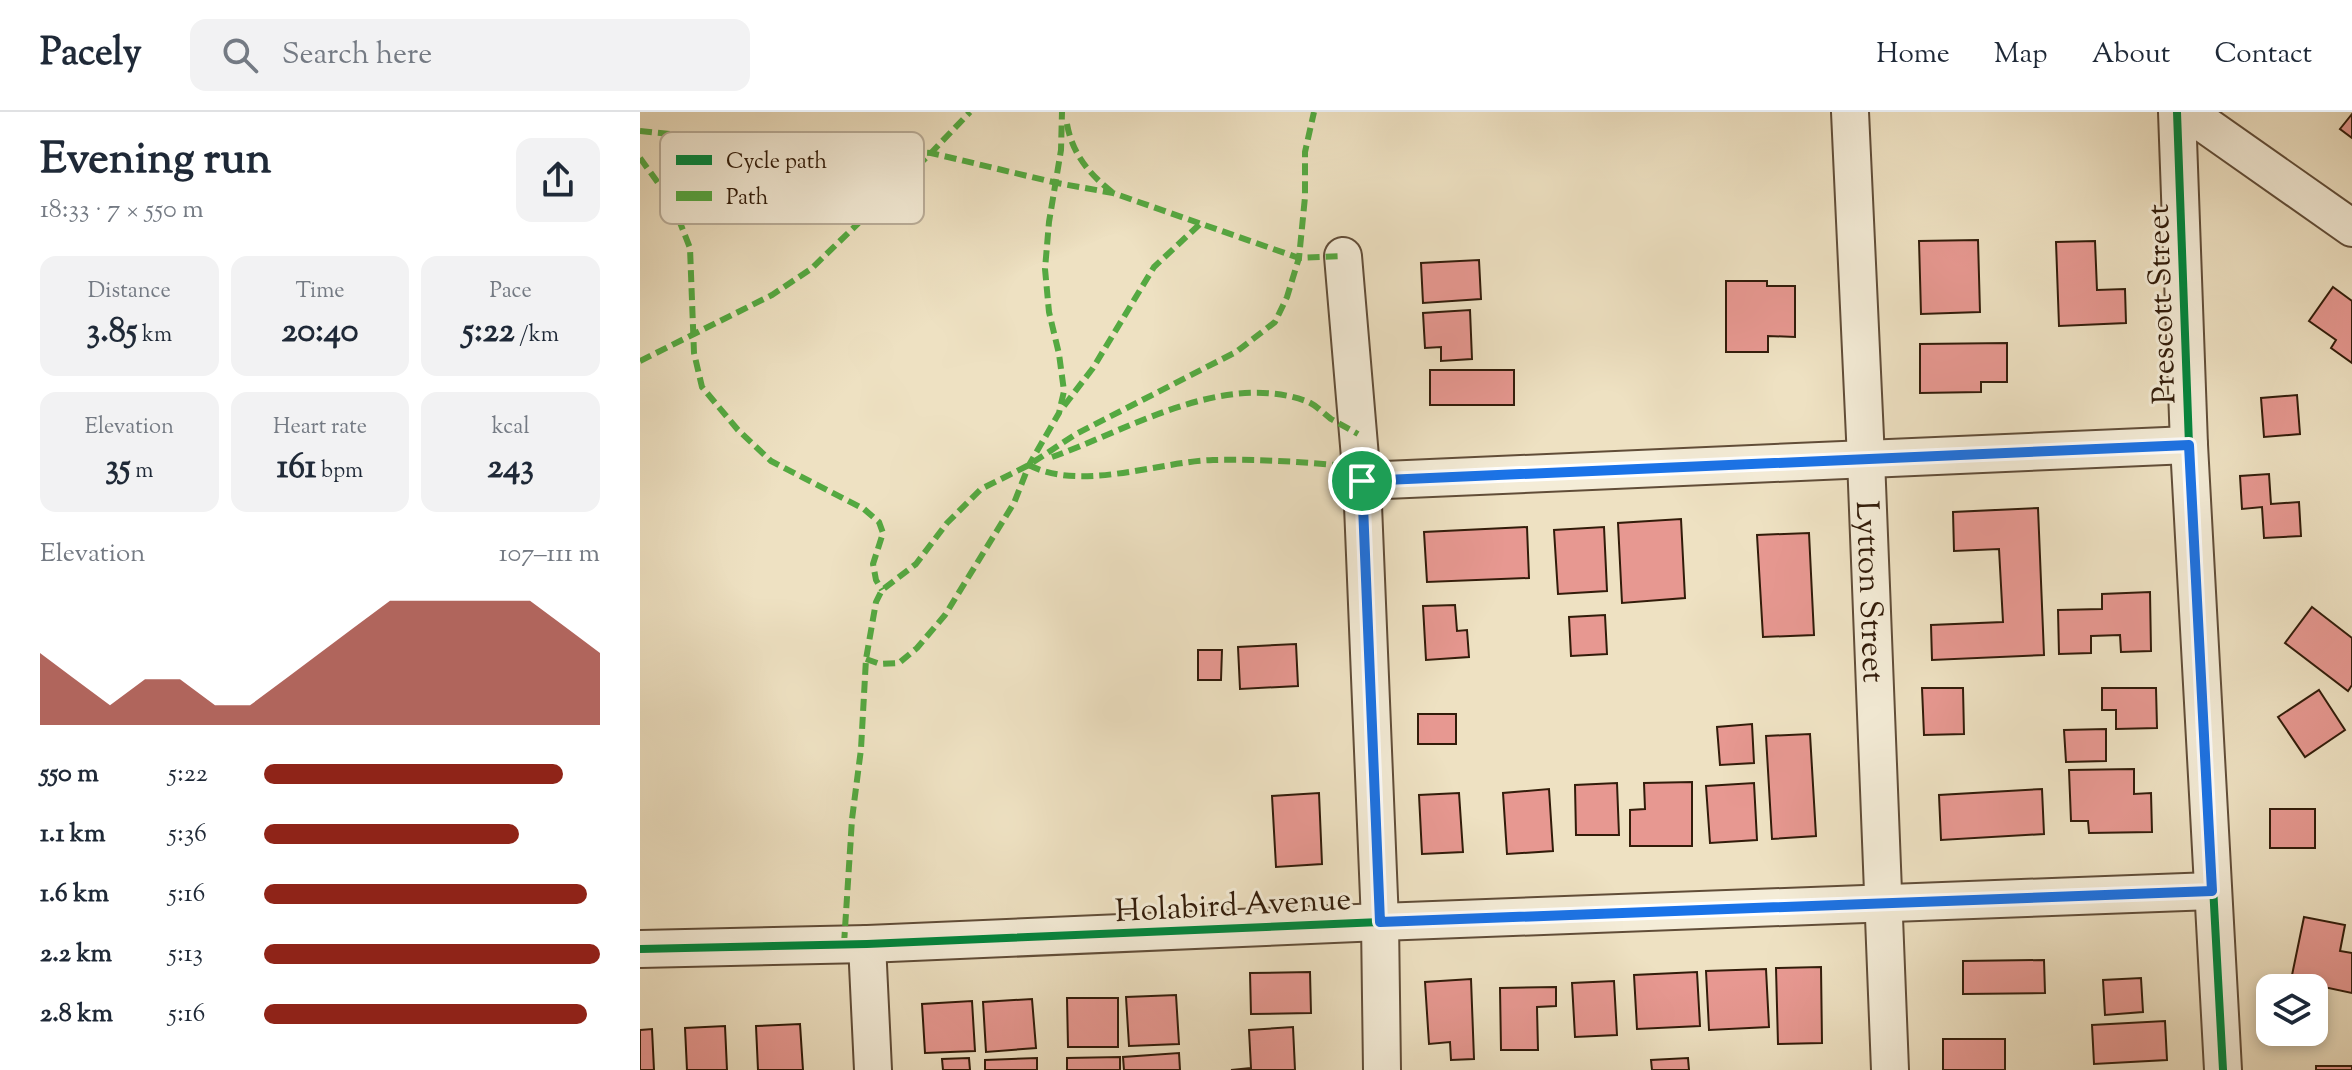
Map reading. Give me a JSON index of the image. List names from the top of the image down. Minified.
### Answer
{"streets":{"street":["Prescott Street","Lytton Street","Holabird Avenue"]},"crossings":[["Prescott Street","Holabird Avenue"],["Lytton Street","Holabird Avenue"]],"legend":["Cycle path","Path"],"page":{"header":"Pacely","search":"Search here","nav":["Home","Map","About","Contact"],"heading":["Evening run","18:33 · 7 × 550 m"],"stats":[["Distance","3.85 km"],["Time","20:40"],["Pace","5:22 /km"],["Elevation","35 m"],["Heart rate","161 bpm"],["kcal","243"]],"chart":["Elevation","107–111 m"],"list":[{"name":"550 m","note":"5:22"},{"name":"1.1 km","note":"5:36"},{"name":"1.6 km","note":"5:16"},{"name":"2.2 km","note":"5:13"},{"name":"2.8 km","note":"5:16"}]}}
